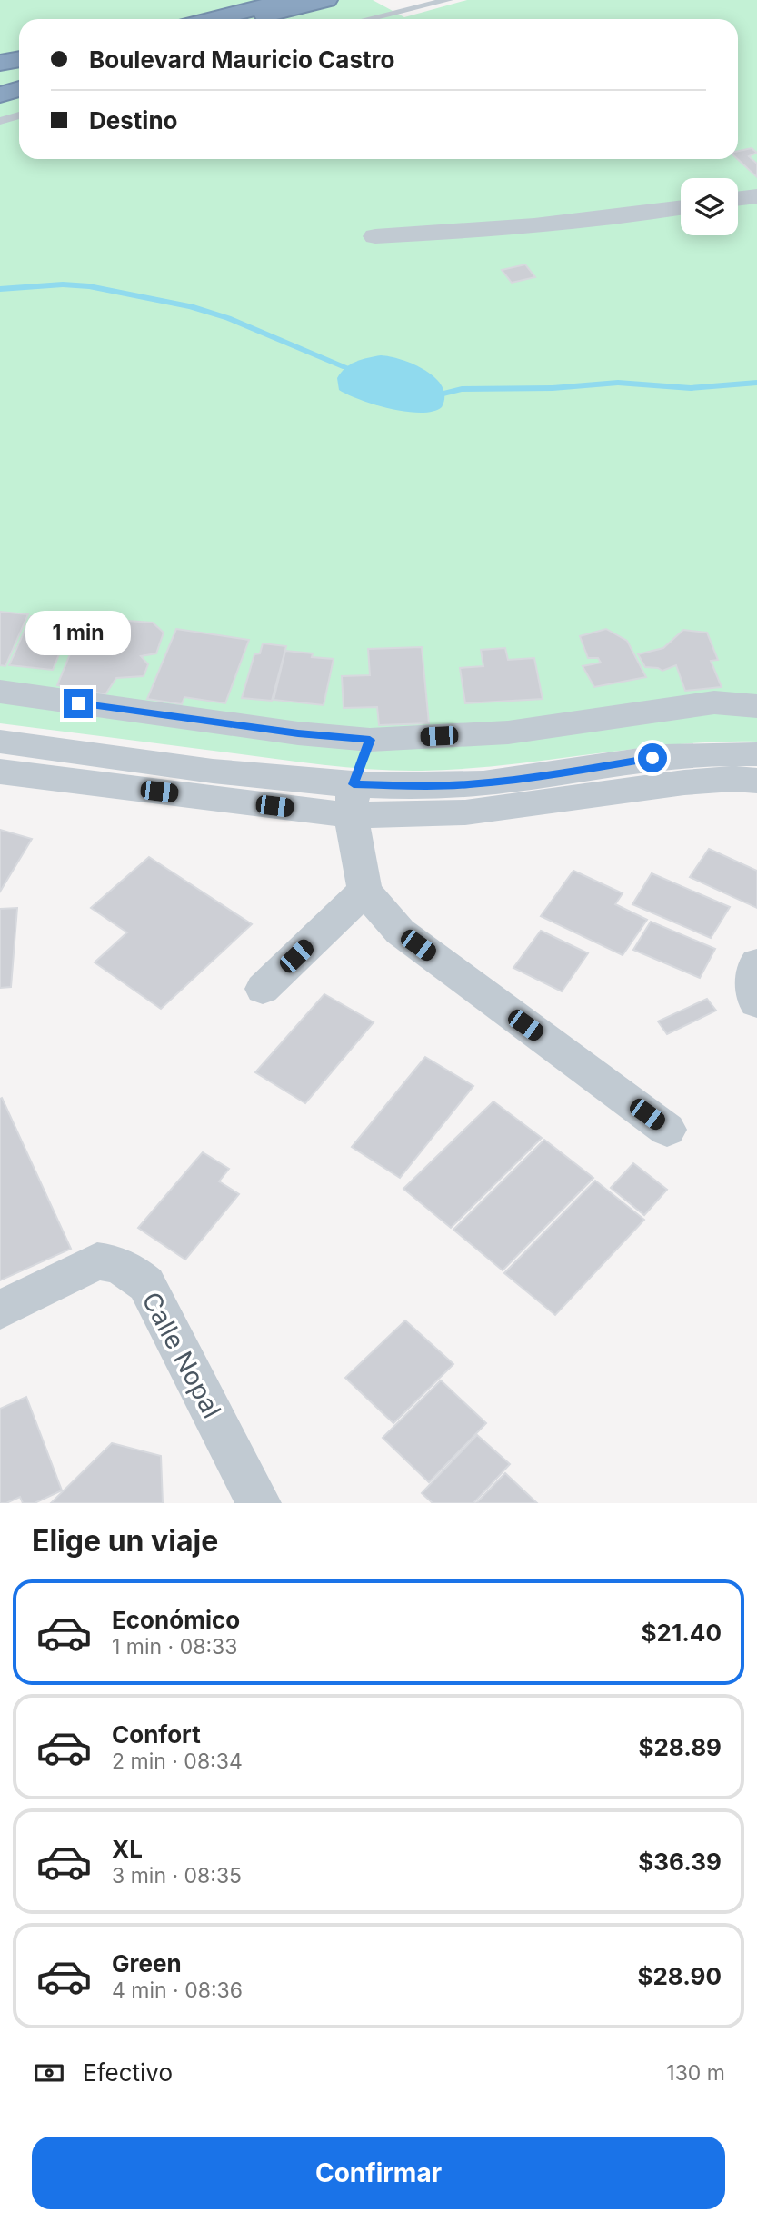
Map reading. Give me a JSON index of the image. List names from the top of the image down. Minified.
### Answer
{"streets":{"street":["Calle Nopal"]},"page":{"banner":["Boulevard Mauricio Castro","Destino"],"bubble":"1 min","heading":"Elige un viaje","list":[{"name":"Económico","note":"1 min · 08:33","value":"$21.40"},{"name":"Confort","note":"2 min · 08:34","value":"$28.89"},{"name":"XL","note":"3 min · 08:35","value":"$36.39"},{"name":"Green","note":"4 min · 08:36","value":"$28.90"}],"pay":["Efectivo","130 m"],"buttons":"Confirmar"}}
